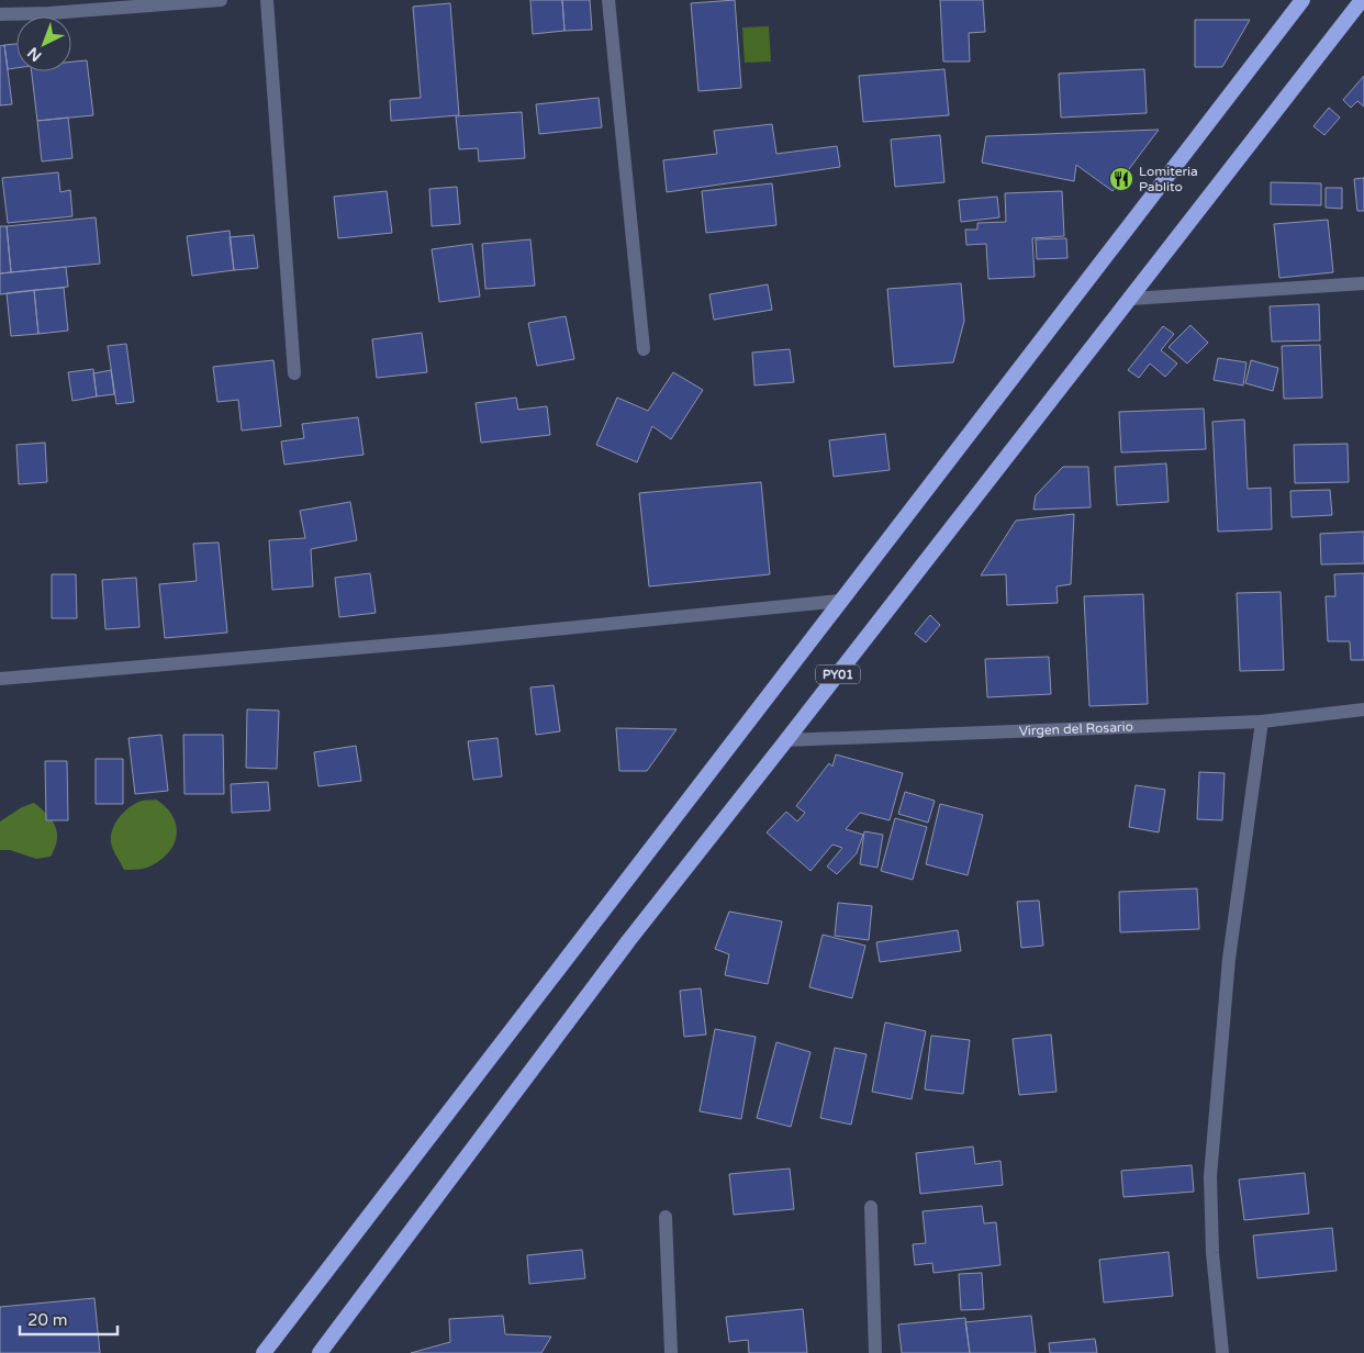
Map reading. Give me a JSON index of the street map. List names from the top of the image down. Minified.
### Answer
{"streets":{"highway":["PY01"],"street":["Virgen del Rosario"]},"crossings":[["PY01","Virgen del Rosario"]],"places":{"restaurant":["Lomiteria Pablito"]},"scale_bar":"20 m","north":"bottom left"}
